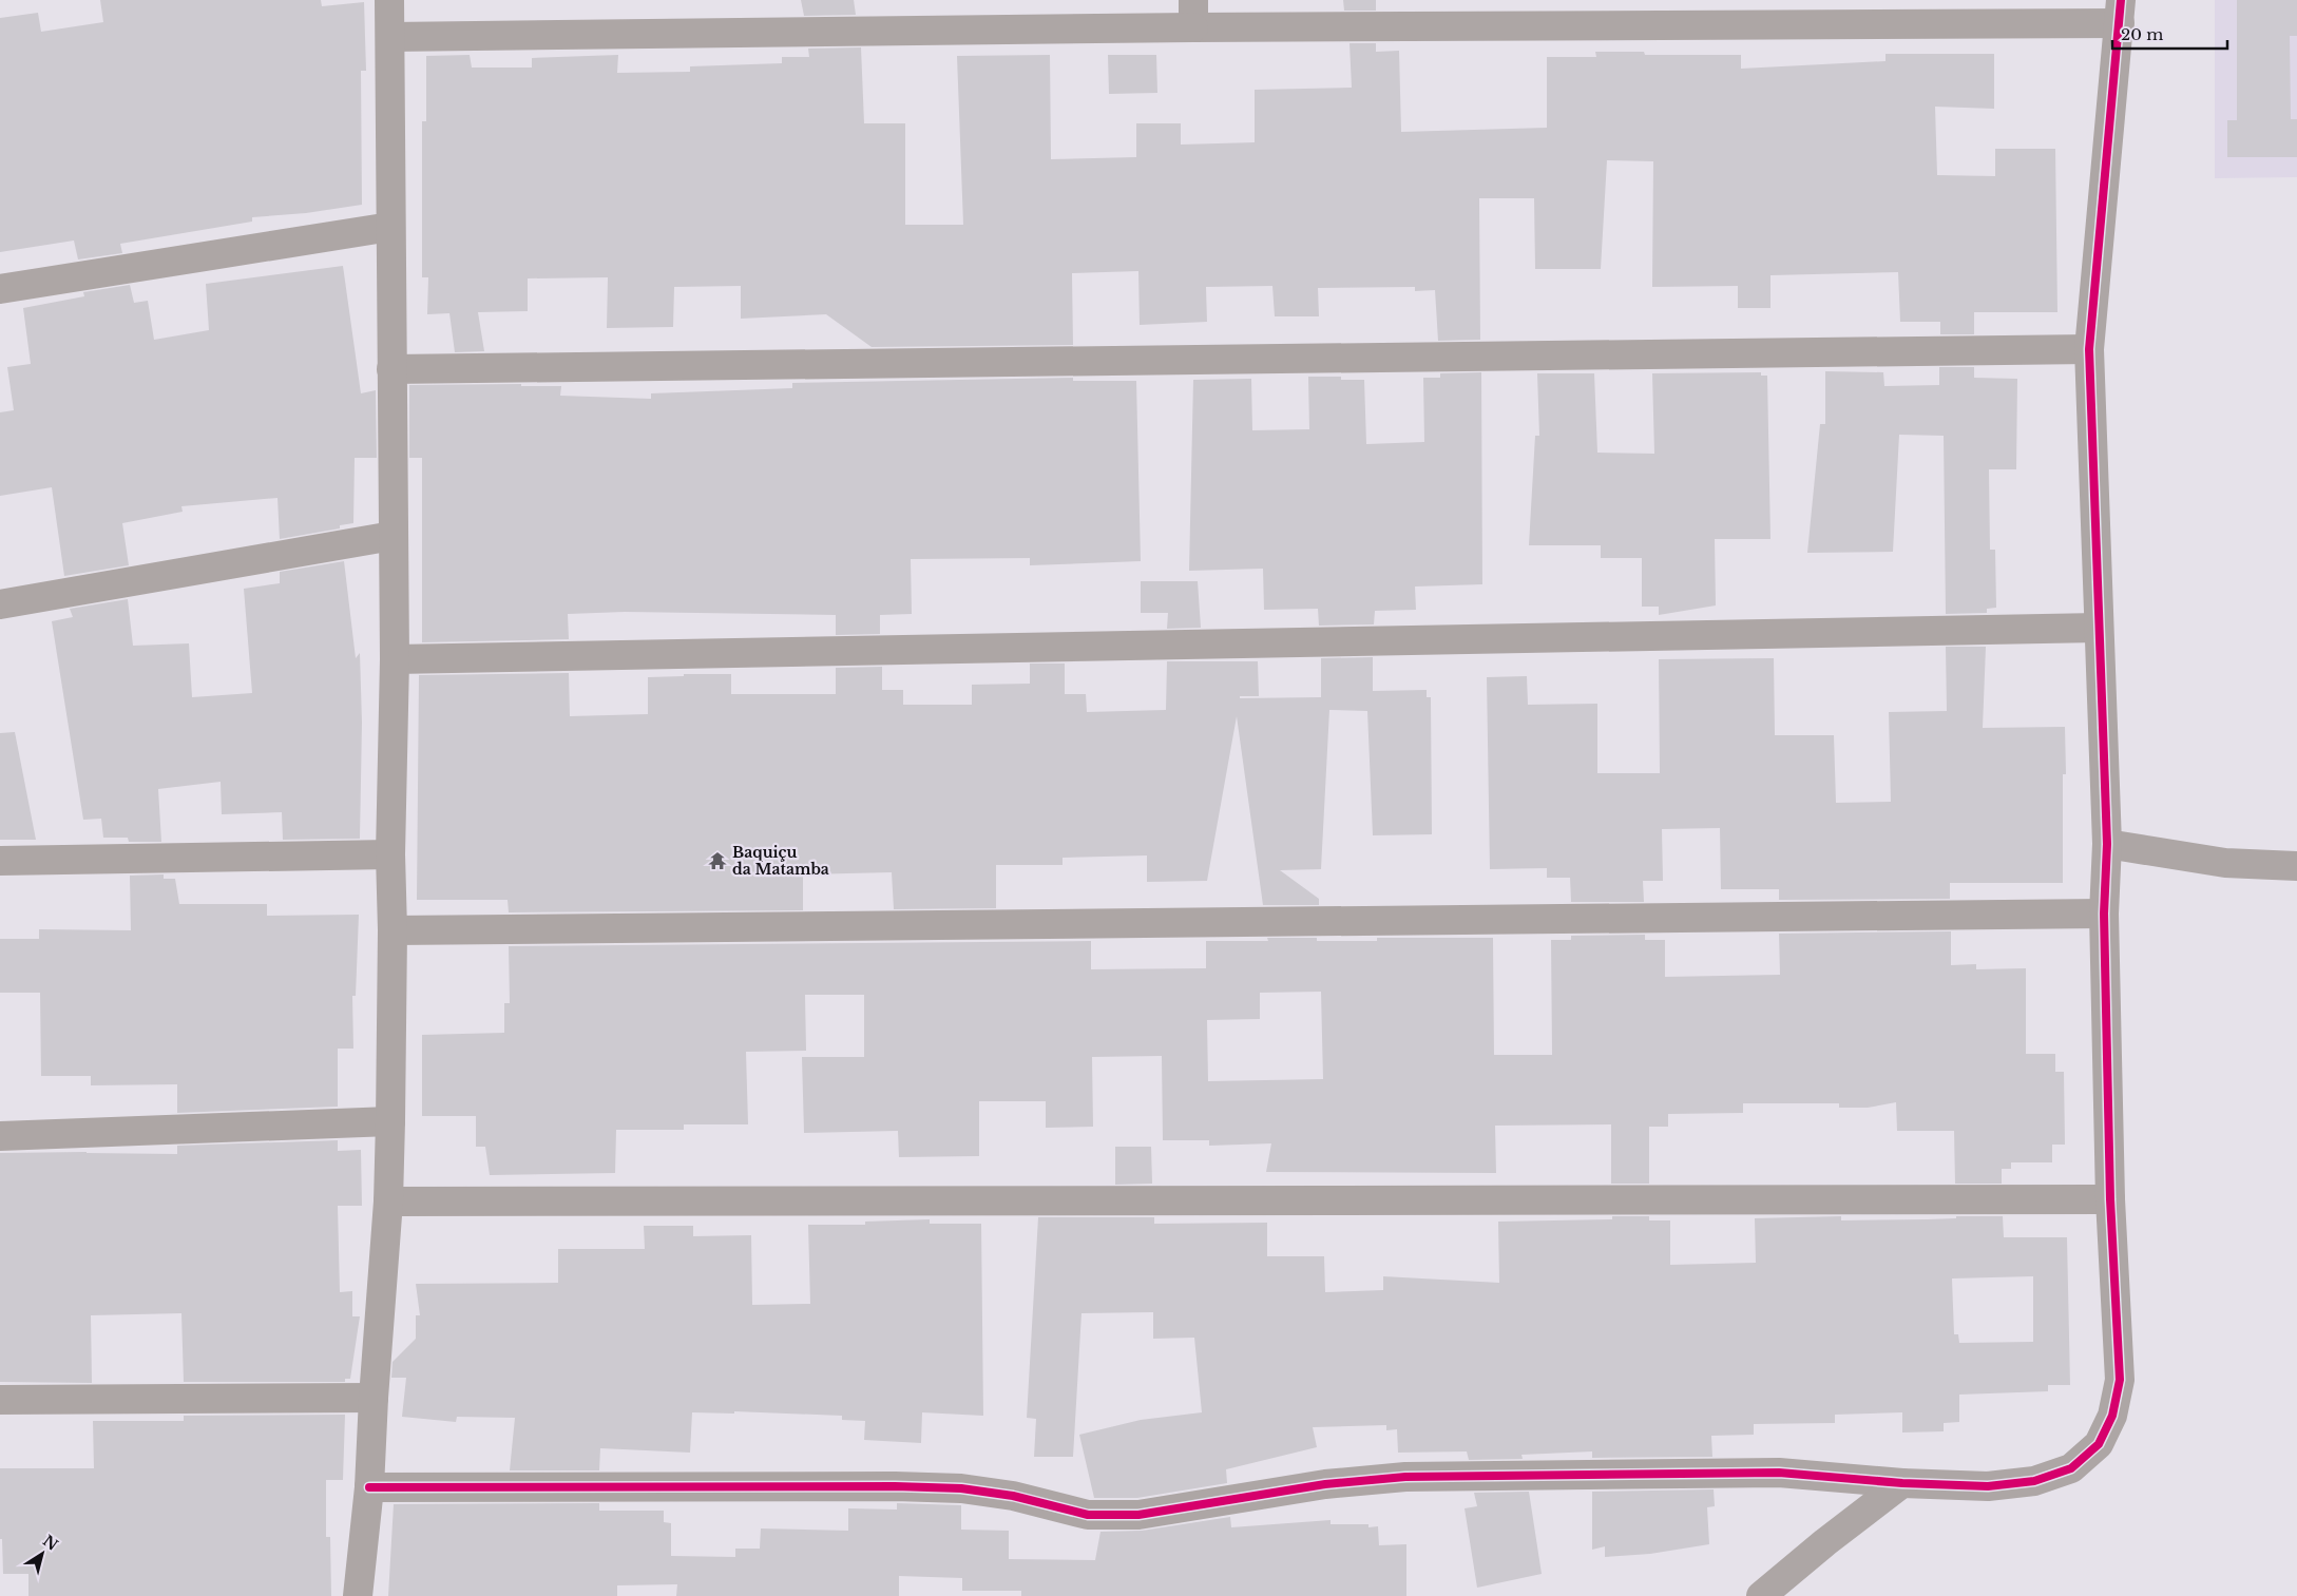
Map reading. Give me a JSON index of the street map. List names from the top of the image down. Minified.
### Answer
{"places":{"temple":["Baquiçu da Matamba"]},"scale_bar":"20 m","north":"top right"}
